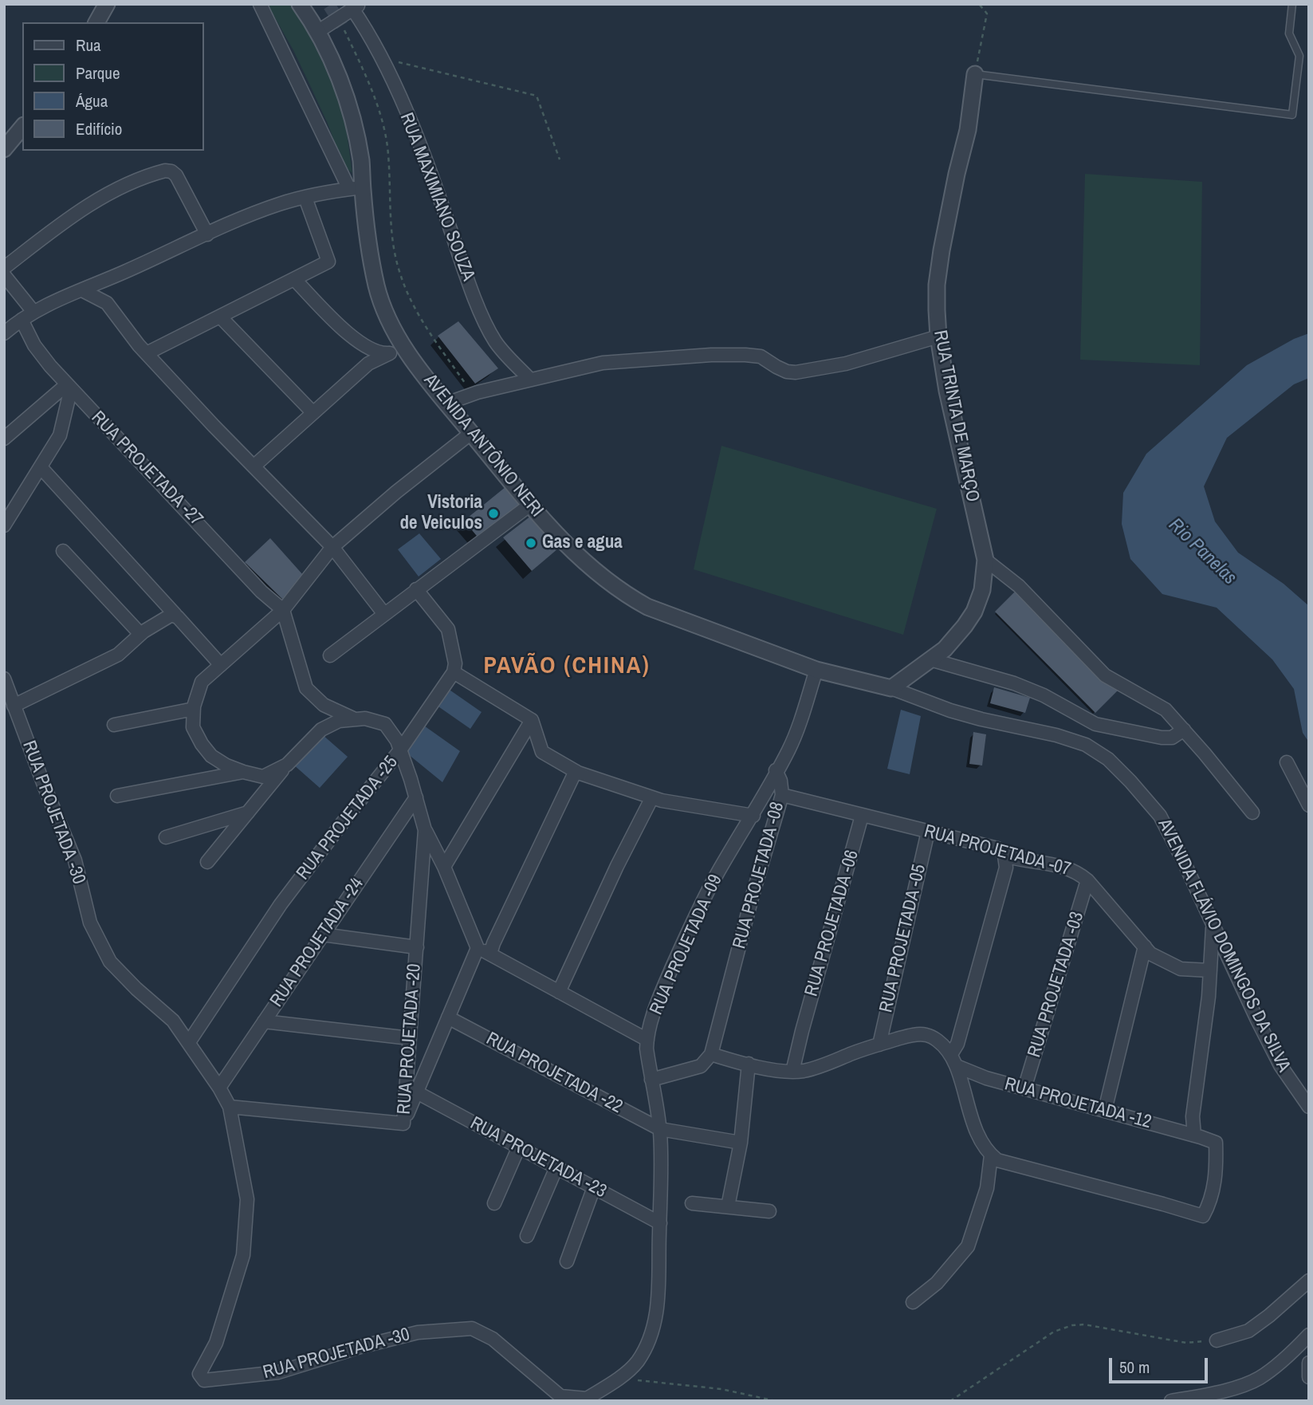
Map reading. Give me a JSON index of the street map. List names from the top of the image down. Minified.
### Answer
{"streets":{"street":["RUA MAXIMIANO SOUZA","RUA TRINTA DE MARÇO","AVENIDA ANTÔNIO NERI","RUA PROJETADA -27","RUA PROJETADA -30","RUA PROJETADA -25","RUA PROJETADA -07","RUA PROJETADA -08","RUA PROJETADA -06","RUA PROJETADA -05","RUA PROJETADA -24","RUA PROJETADA -09","AVENIDA FLÁVIO DOMINGOS DA SILVA","RUA PROJETADA -03","RUA PROJETADA -20","RUA PROJETADA -22","RUA PROJETADA -12","RUA PROJETADA -23"]},"crossings":[["AVENIDA ANTÔNIO NERI","AVENIDA FLÁVIO DOMINGOS DA SILVA"],["RUA PROJETADA -30","RUA PROJETADA -25"],["RUA PROJETADA -30","RUA PROJETADA -24"],["RUA PROJETADA -25","RUA PROJETADA -20"],["RUA PROJETADA -07","RUA PROJETADA -08"],["RUA PROJETADA -07","RUA PROJETADA -06"],["RUA PROJETADA -07","RUA PROJETADA -05"],["RUA PROJETADA -07","RUA PROJETADA -03"],["RUA PROJETADA -08","RUA PROJETADA -09"],["RUA PROJETADA -08","RUA PROJETADA -12"],["RUA PROJETADA -06","RUA PROJETADA -12"],["RUA PROJETADA -05","RUA PROJETADA -12"],["RUA PROJETADA -24","RUA PROJETADA -20"],["RUA PROJETADA -09","RUA PROJETADA -22"],["RUA PROJETADA -09","RUA PROJETADA -23"],["RUA PROJETADA -03","RUA PROJETADA -12"],["RUA PROJETADA -20","RUA PROJETADA -22"],["RUA PROJETADA -20","RUA PROJETADA -23"]],"districts":["PAVÃO (CHINA)"],"water":["Rio Panelas"],"places":["Vistoria de Veiculos","Gas e agua"],"legend":["Rua","Parque","Água","Edifício"],"scale_bar":"50 m"}
